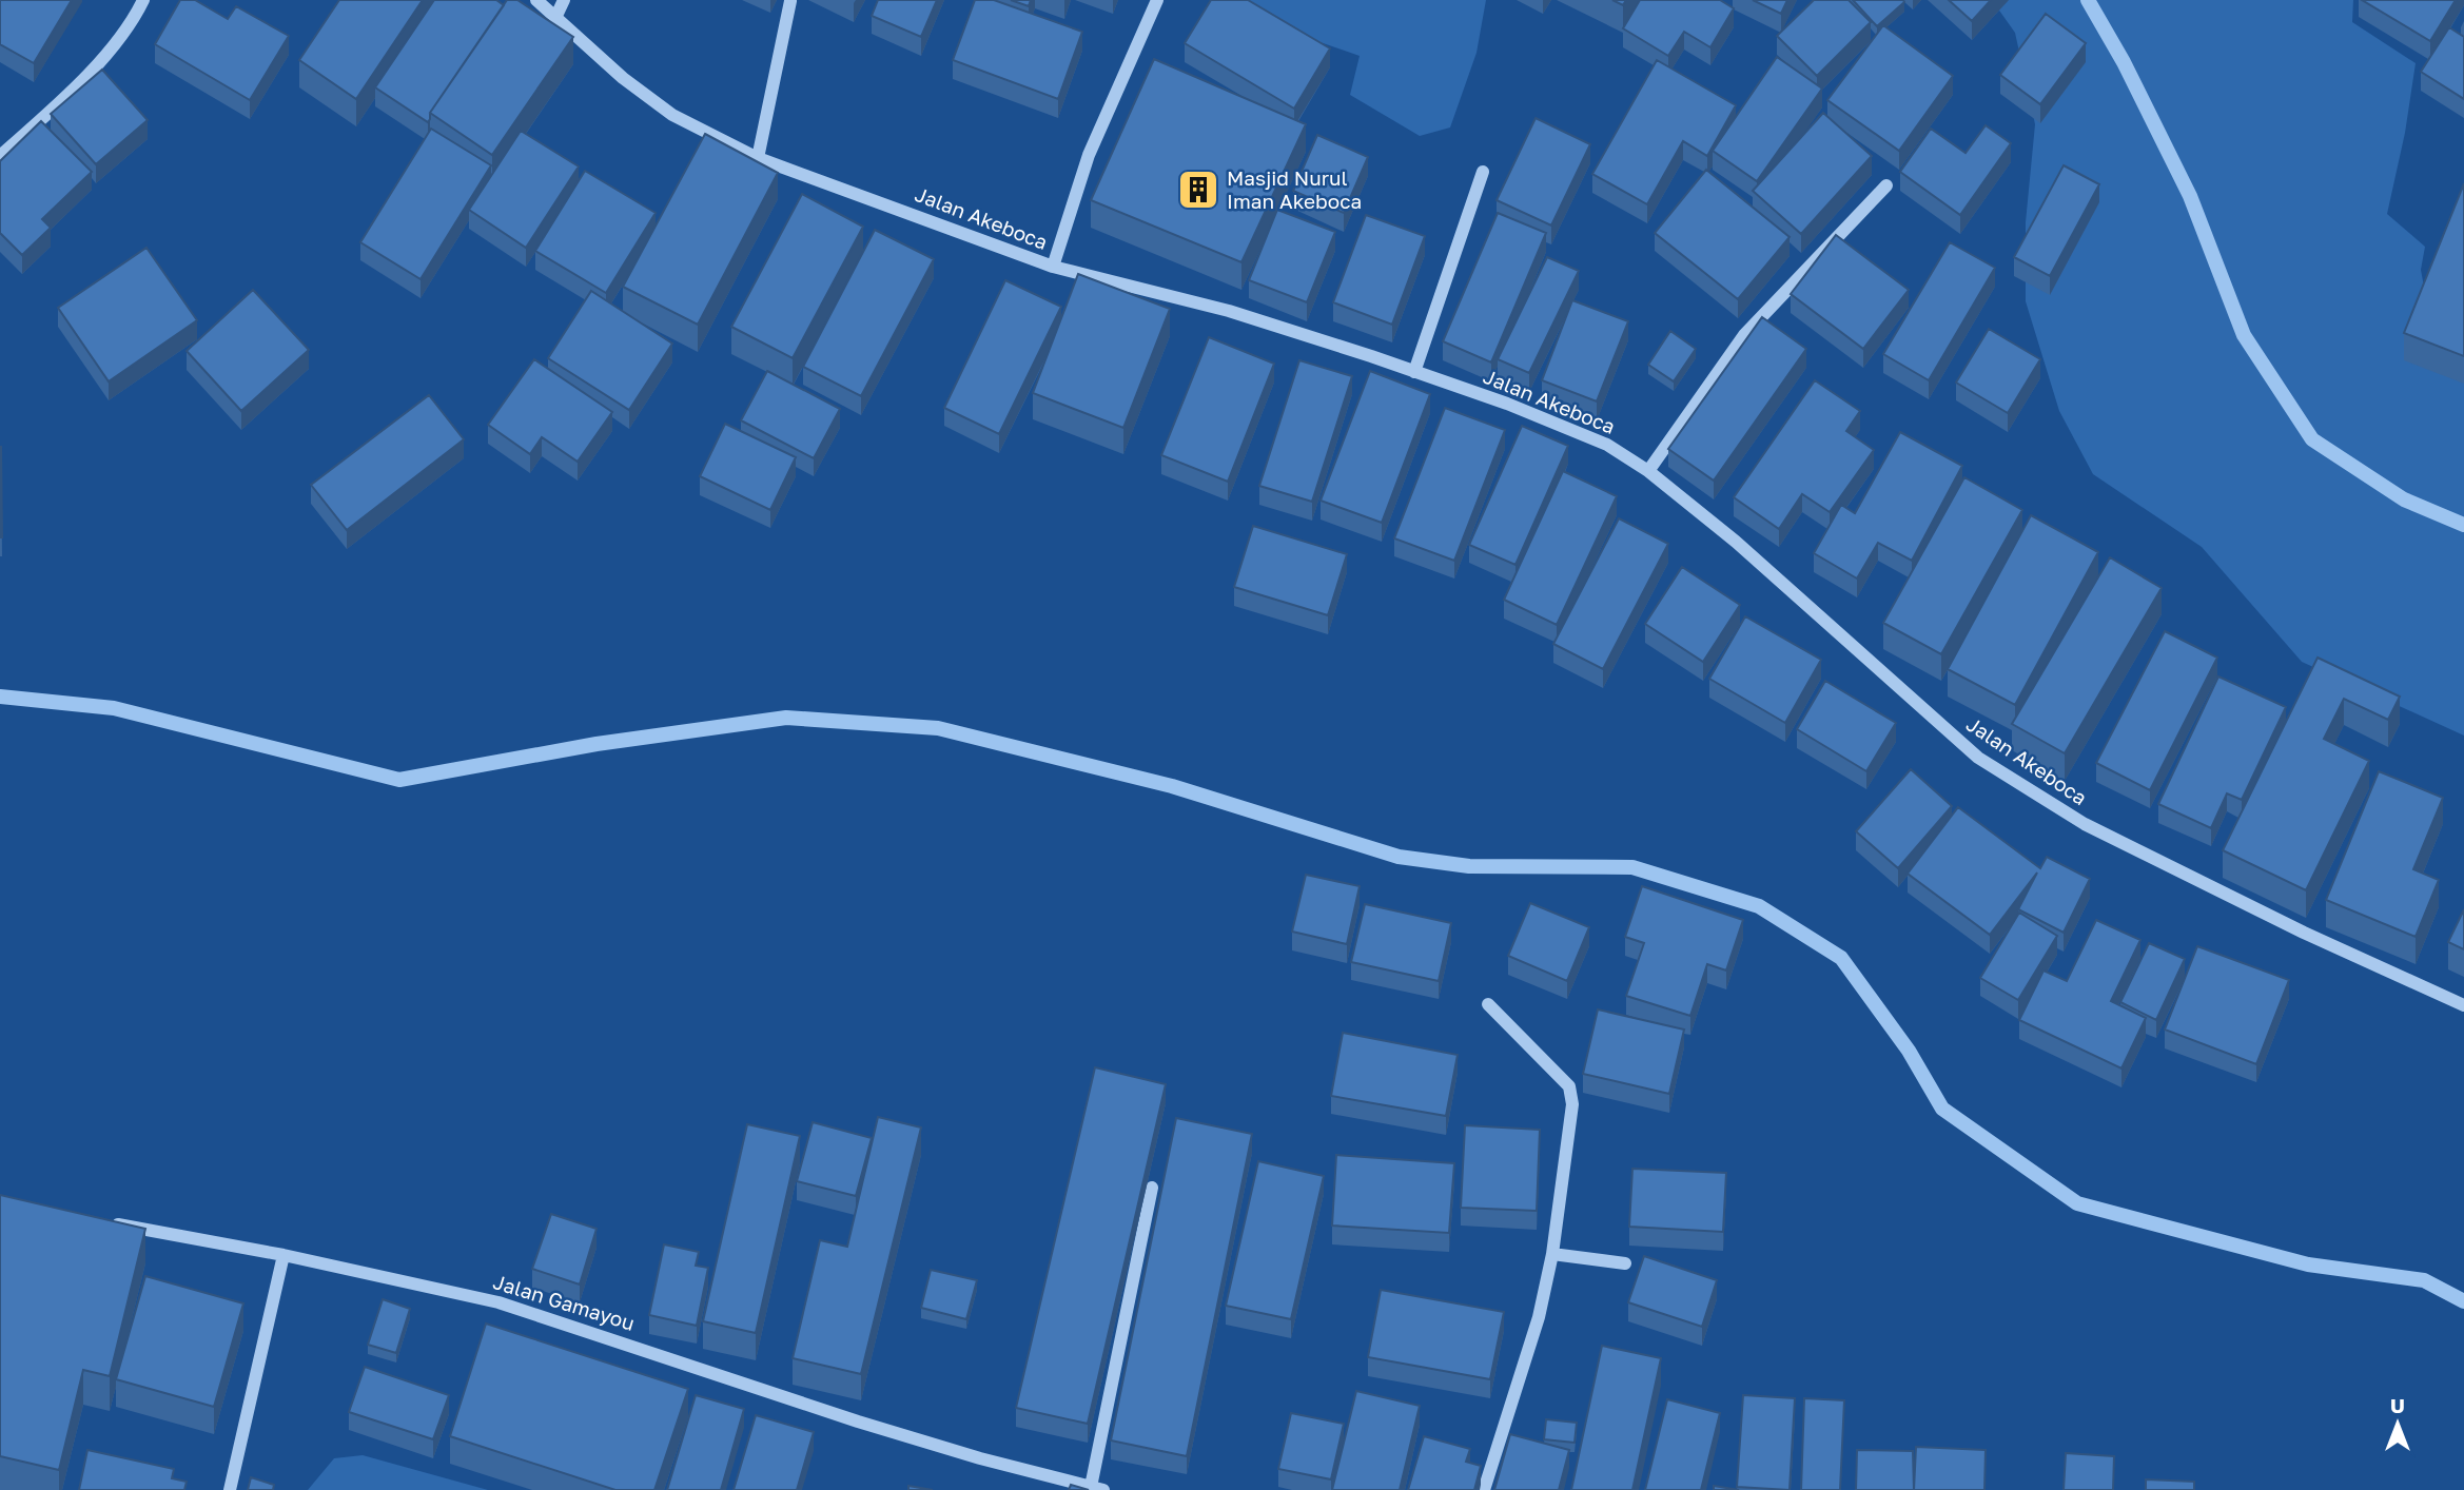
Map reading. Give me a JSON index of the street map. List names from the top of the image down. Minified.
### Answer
{"streets":{"street":["Jalan Akeboca","Jalan Gamayou"]},"places":{"building":["Masjid Nurul Iman Akeboca"]},"north":"top"}
